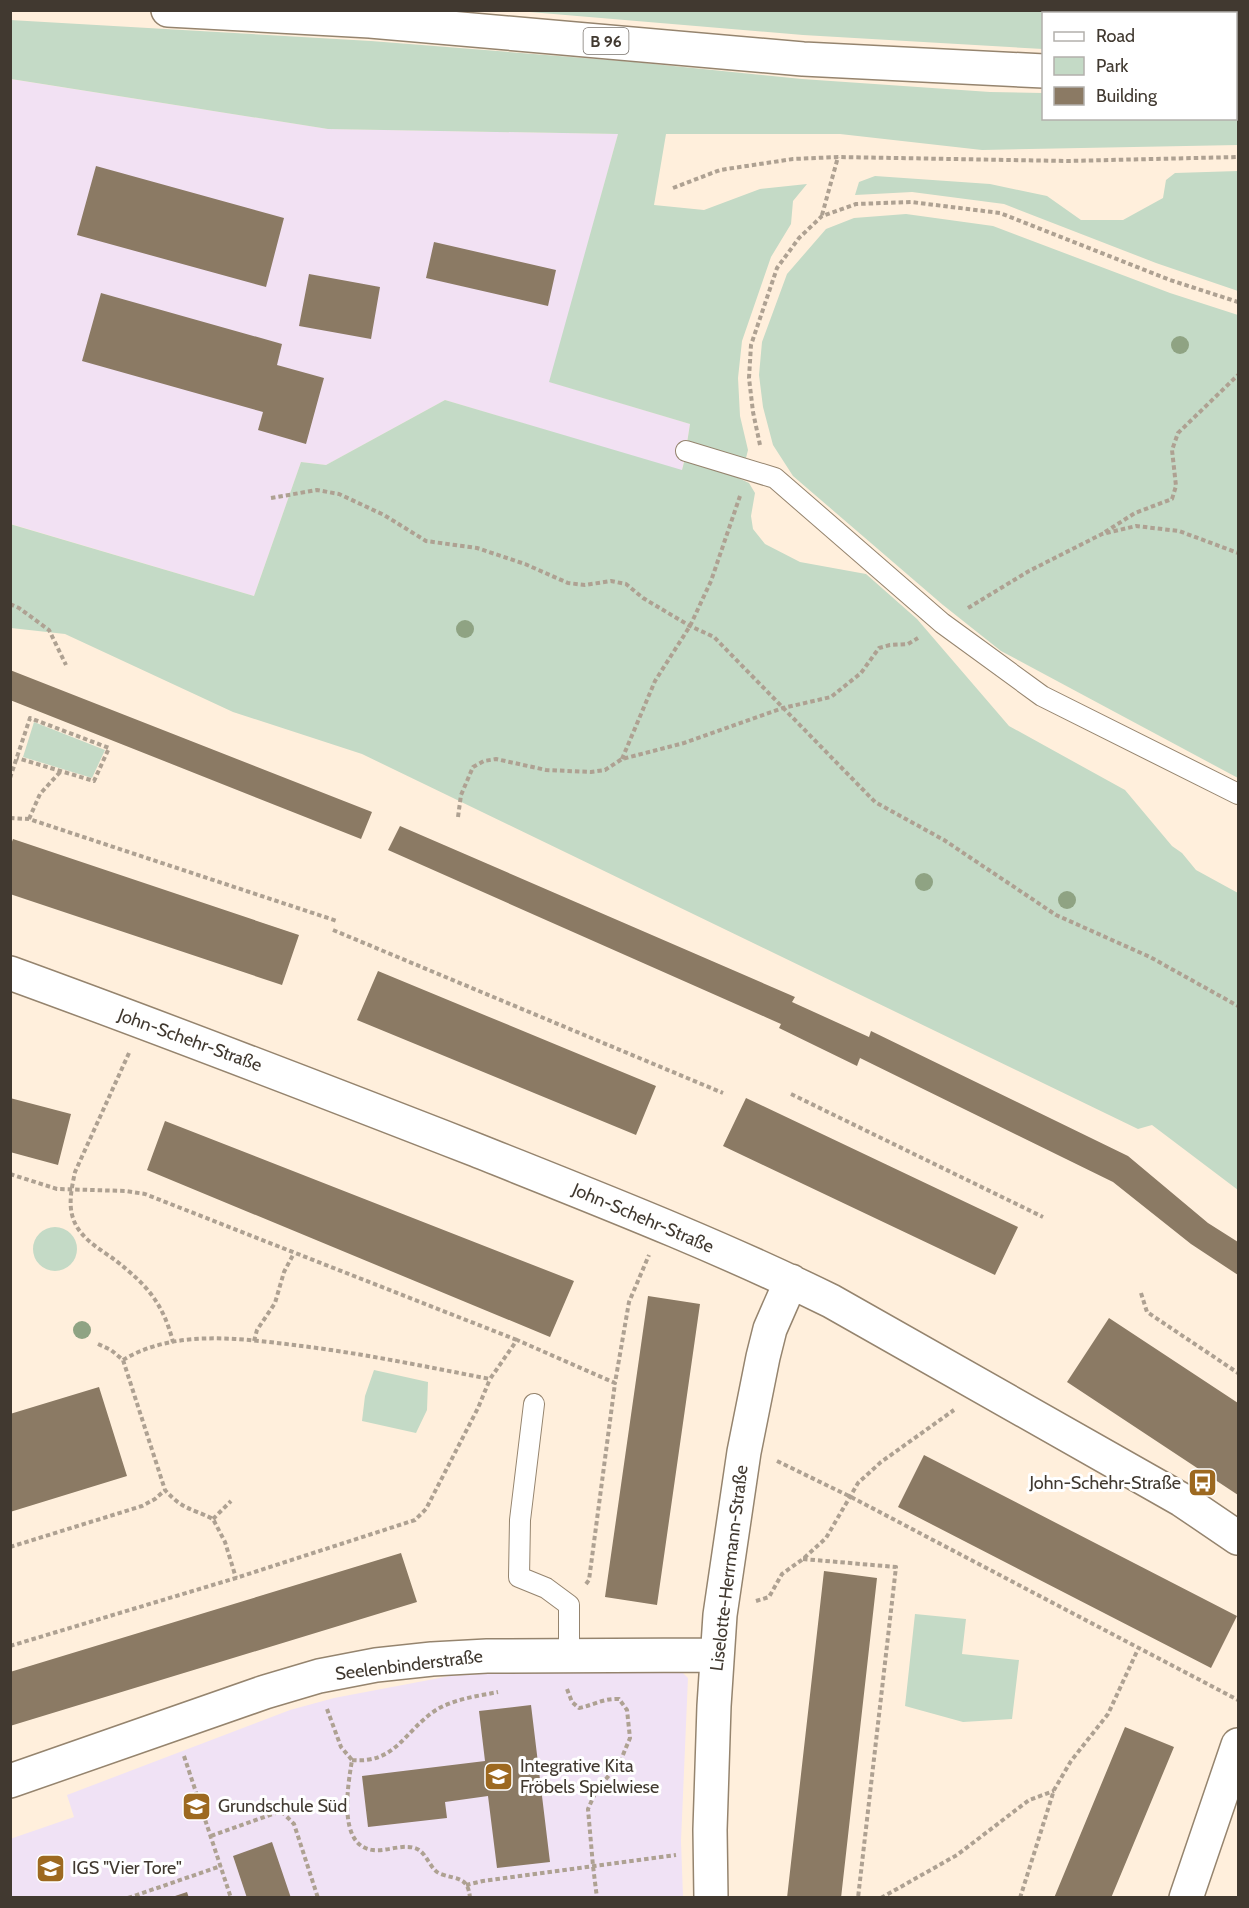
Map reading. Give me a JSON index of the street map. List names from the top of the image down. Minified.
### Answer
{"streets":{"street":["B 96","John-Schehr-Straße","Liselotte-Herrmann-Straße","Seelenbinderstraße"]},"crossings":[["John-Schehr-Straße","Liselotte-Herrmann-Straße"],["Liselotte-Herrmann-Straße","Seelenbinderstraße"]],"places":{"bus stop":["John-Schehr-Straße"],"school or university":["Integrative Kita Fröbels Spielwiese","Grundschule Süd","IGS \"Vier Tore\""]},"legend":["Road","Park","Building"]}
